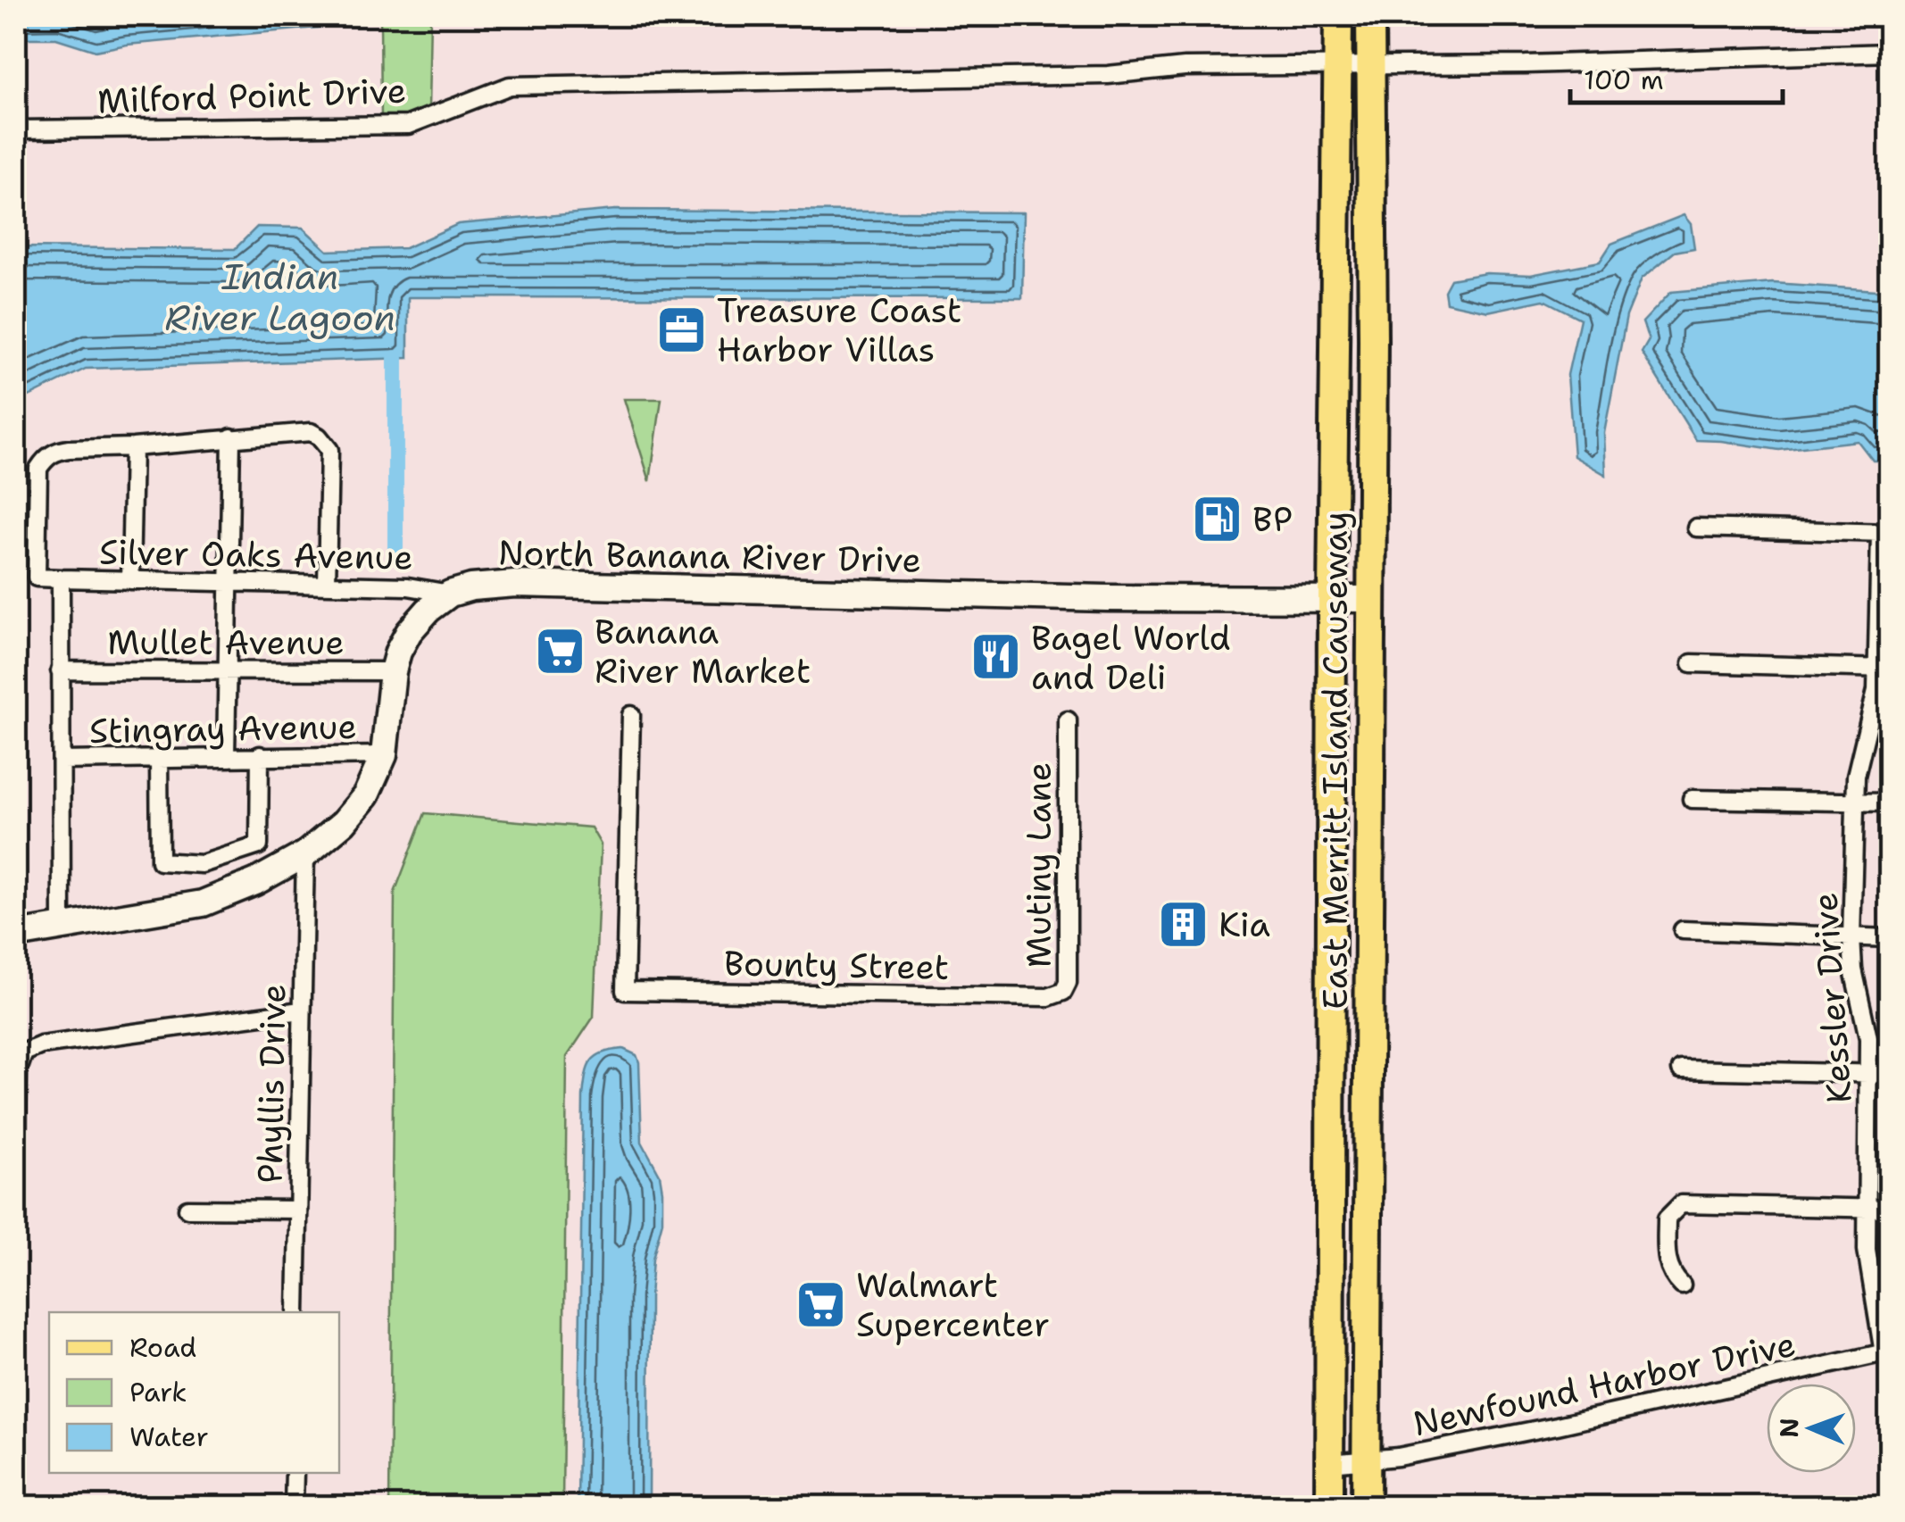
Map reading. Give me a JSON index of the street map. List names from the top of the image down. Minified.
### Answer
{"streets":{"main road":["East Merritt Island Causeway"],"street":["Milford Point Drive","Silver Oaks Avenue","North Banana River Drive","Mullet Avenue","Stingray Avenue","Mutiny Lane","Bounty Street","Kessler Drive","Phyllis Drive","Newfound Harbor Drive"]},"crossings":[["Milford Point Drive","East Merritt Island Causeway"],["Silver Oaks Avenue","North Banana River Drive"],["North Banana River Drive","East Merritt Island Causeway"],["East Merritt Island Causeway","Newfound Harbor Drive"],["Mutiny Lane","Bounty Street"],["Kessler Drive","Newfound Harbor Drive"]],"water":["Indian River Lagoon"],"places":{"office":["Treasure Coast Harbor Villas"],"fuel station":["BP"],"supermarket":["Banana River Market","Walmart Supercenter"],"restaurant":["Bagel World and Deli"],"building":["Kia"]},"legend":["Road","Park","Water"],"scale_bar":"100 m","north":"left"}
